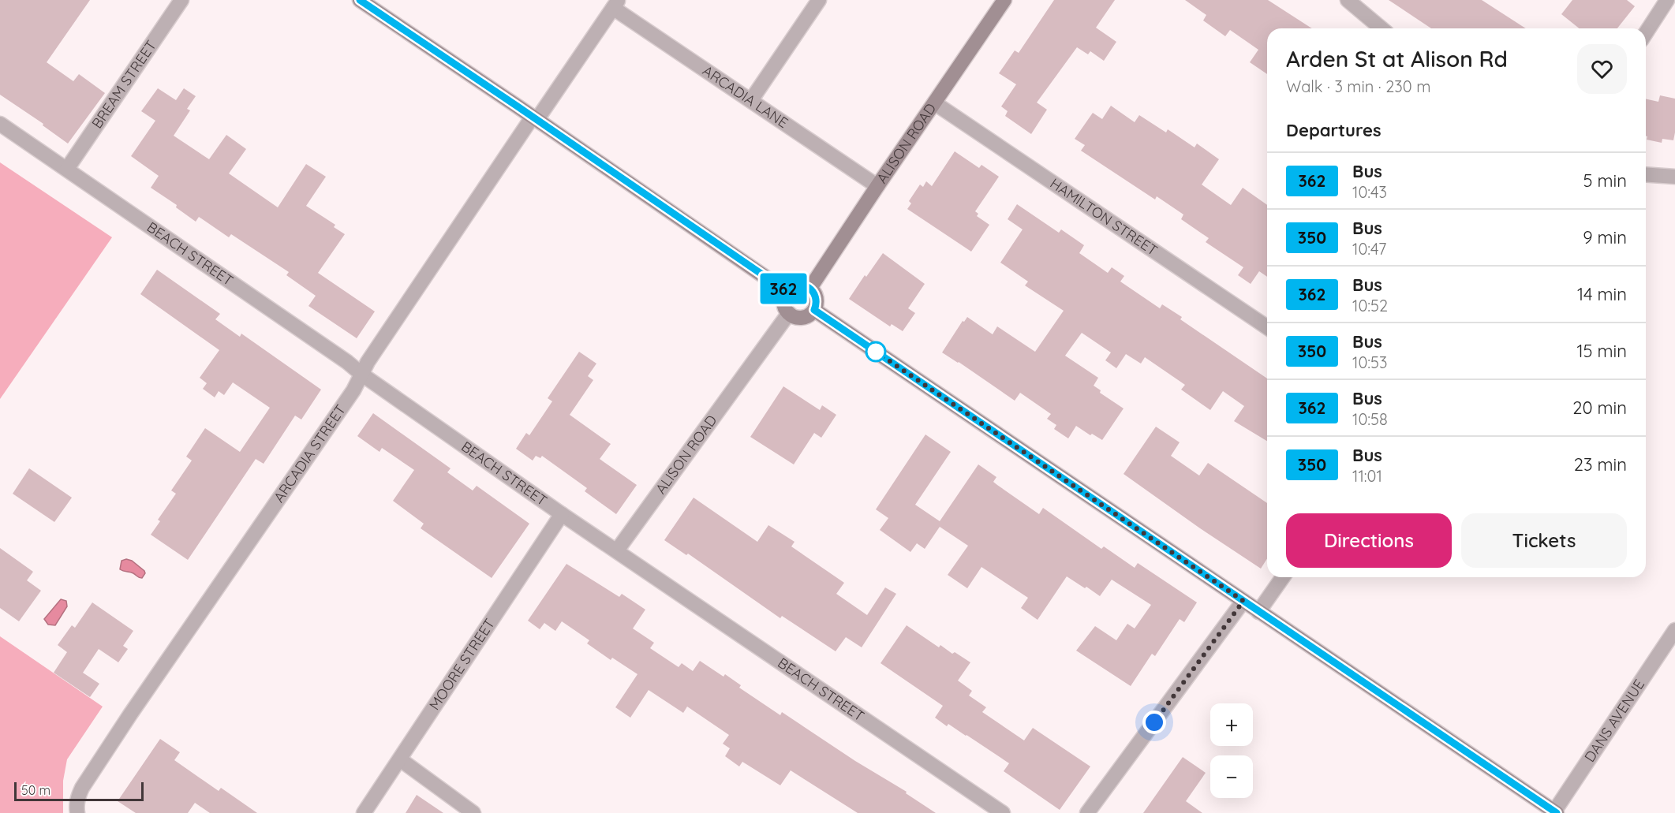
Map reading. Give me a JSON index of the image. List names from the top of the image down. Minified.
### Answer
{"streets":{"main road":["ALISON ROAD"],"street":["BREAM STREET","ARCADIA LANE","HAMILTON STREET","BEACH STREET","ARCADIA STREET","MOORE STREET","DANS AVENUE"]},"crossings":[["BREAM STREET","BEACH STREET"],["ARCADIA LANE","ALISON ROAD"],["ARCADIA LANE","ARCADIA STREET"],["ALISON ROAD","HAMILTON STREET"],["ALISON ROAD","BEACH STREET"],["BEACH STREET","ARCADIA STREET"],["BEACH STREET","MOORE STREET"]],"lines":["bus line 362"],"scale_bar":"50 m","page":{"on_map":"362","heading":[["Arden St at Alison Rd","Walk · 3 min · 230 m"],"Departures"],"list":[{"mark":"362","name":"Bus","note":"10:43","value":"5 min"},{"mark":"350","name":"Bus","note":"10:47","value":"9 min"},{"mark":"362","name":"Bus","note":"10:52","value":"14 min"},{"mark":"350","name":"Bus","note":"10:53","value":"15 min"},{"mark":"362","name":"Bus","note":"10:58","value":"20 min"},{"mark":"350","name":"Bus","note":"11:01","value":"23 min"}],"buttons":["Directions","Tickets"],"map_buttons":["+","−"],"scale":"50 m"}}
